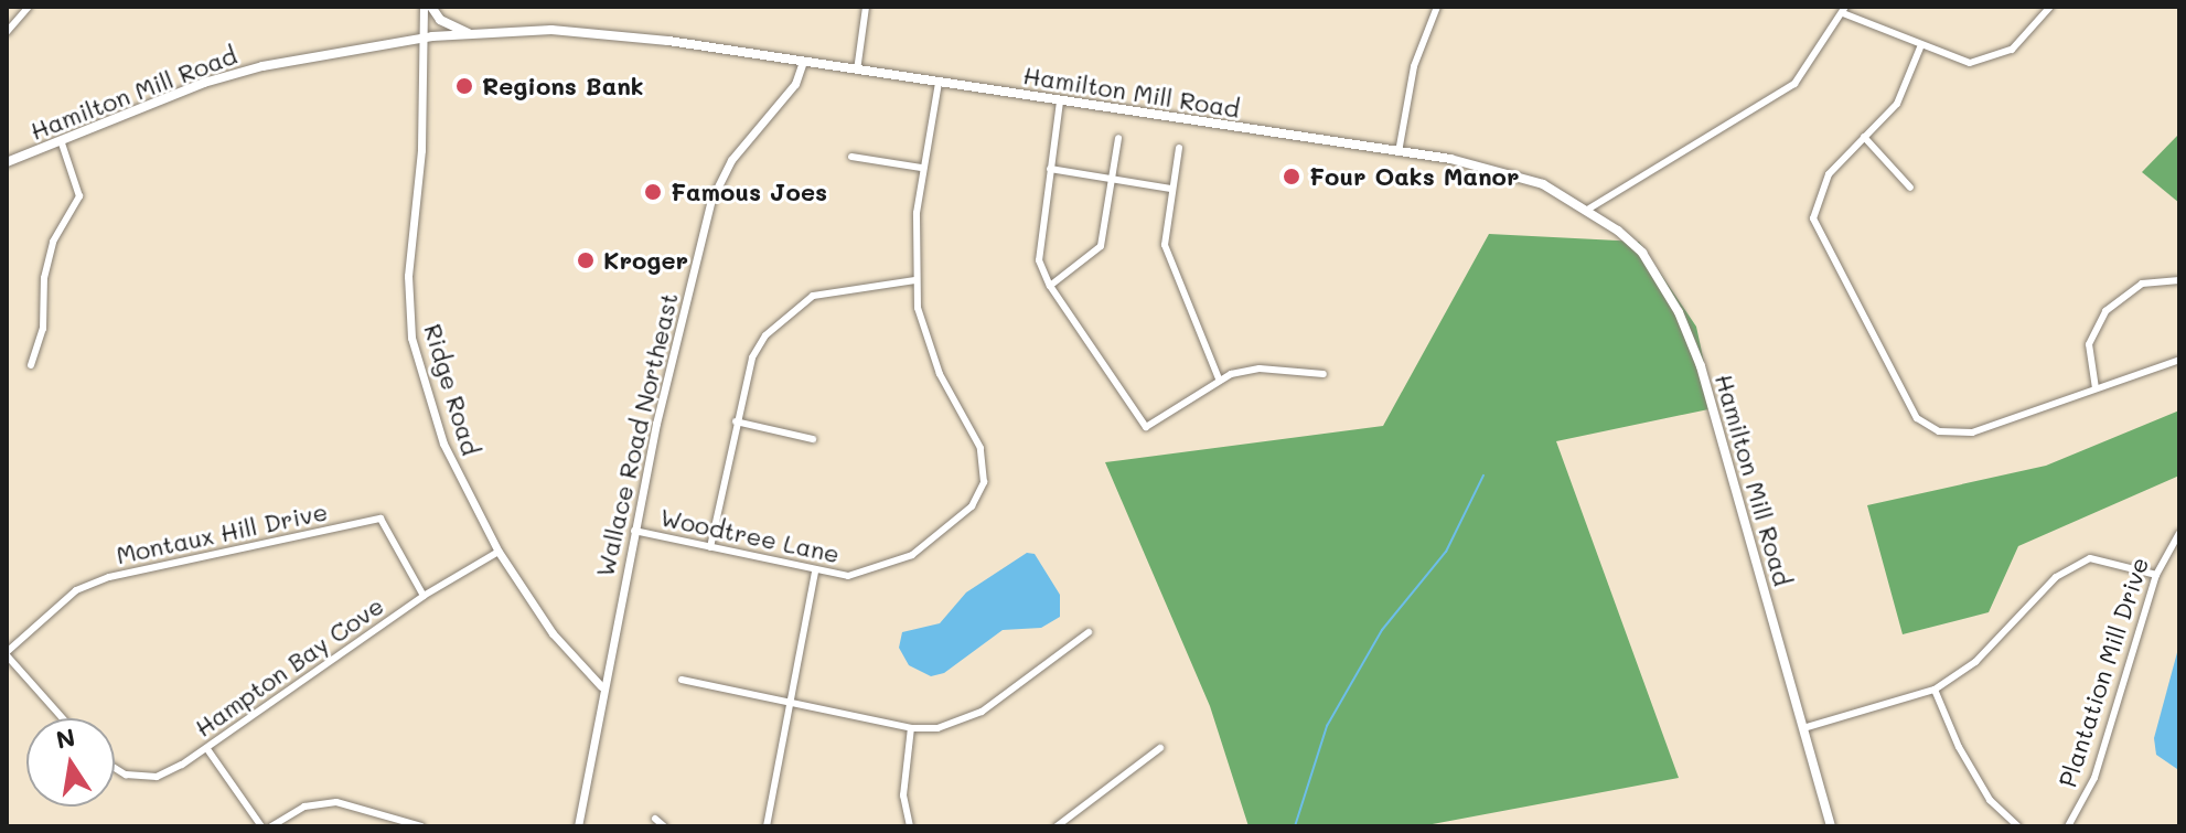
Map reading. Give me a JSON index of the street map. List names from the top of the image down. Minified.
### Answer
{"streets":{"main road":["Hamilton Mill Road"],"street":["Ridge Road","Wallace Road Northeast","Montaux Hill Drive","Woodtree Lane","Hampton Bay Cove","Plantation Mill Drive"]},"crossings":[["Hamilton Mill Road","Ridge Road"],["Hamilton Mill Road","Wallace Road Northeast"],["Hamilton Mill Road","Woodtree Lane"],["Ridge Road","Wallace Road Northeast"],["Ridge Road","Hampton Bay Cove"],["Wallace Road Northeast","Woodtree Lane"],["Montaux Hill Drive","Hampton Bay Cove"]],"places":["Regions Bank","Four Oaks Manor","Famous Joes","Kroger"],"north":"top"}
